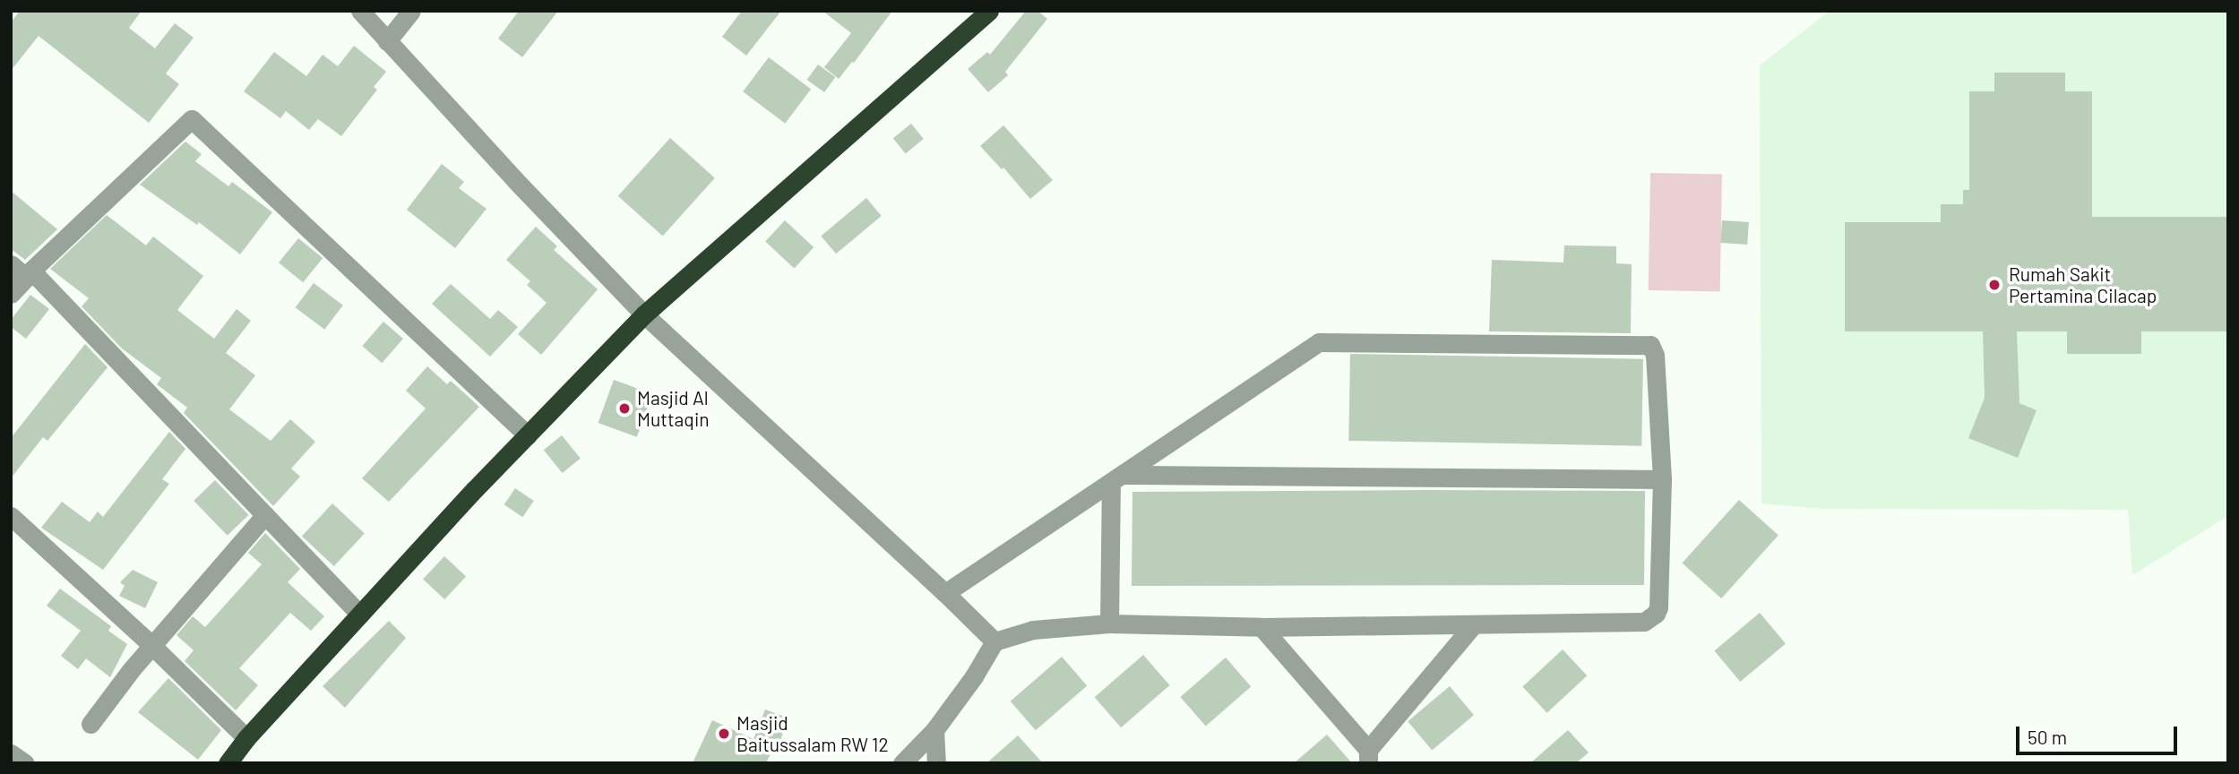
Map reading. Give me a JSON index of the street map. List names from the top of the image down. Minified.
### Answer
{"places":["Rumah Sakit Pertamina Cilacap","Masjid Al Muttaqin","Masjid Baitussalam RW 12"],"scale_bar":"50 m"}
